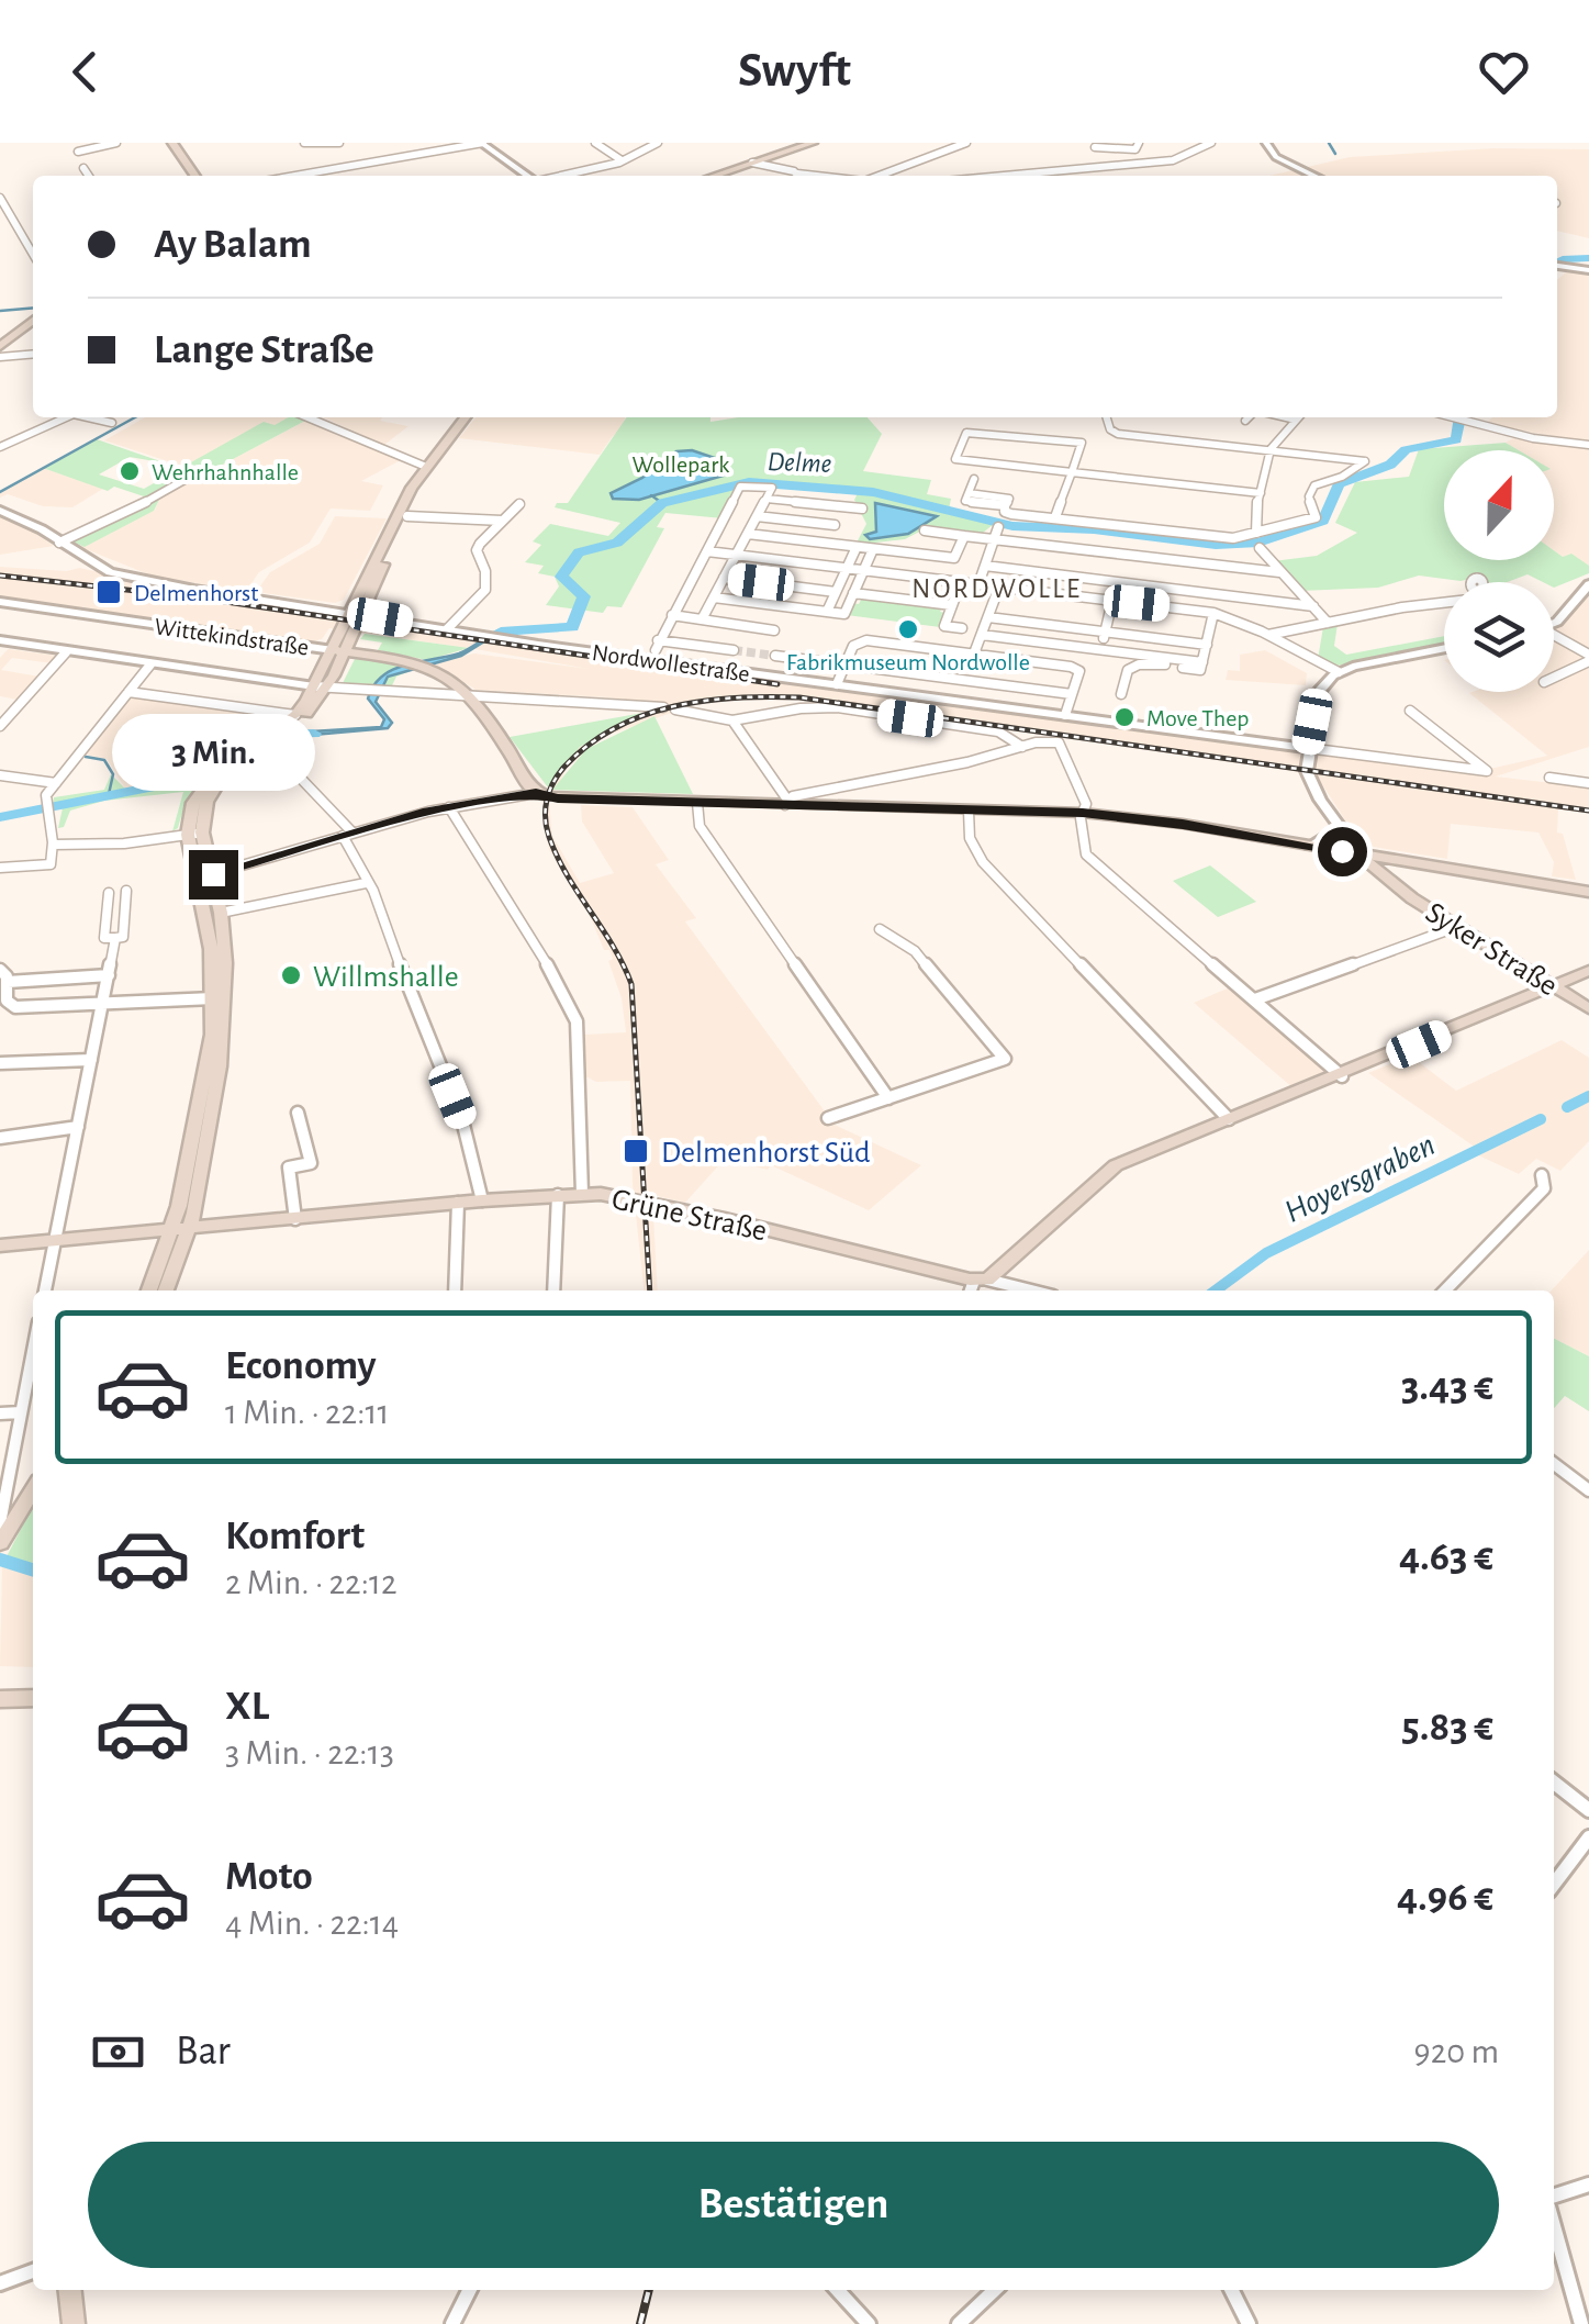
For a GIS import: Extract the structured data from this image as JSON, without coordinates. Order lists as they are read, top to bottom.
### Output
{
  "streets": {
    "main road": ["Wittekindstraße", "Syker Straße", "Grüne Straße"],
    "street": ["Nordwollestraße"]
  },
  "districts": ["NORDWOLLE"],
  "water": ["Delme", "Hoyersgraben"],
  "parks": ["Wollepark"],
  "places": {
    "other": [
      "Wehrhahnhalle",
      "Fabrikmuseum Nordwolle",
      "Move Thep",
      "Willmshalle"
    ],
    "transit": ["Delmenhorst", "Delmenhorst Süd"]
  },
  "north": "top",
  "page": {
    "header": "Swyft",
    "banner": ["Ay Balam", "Lange Straße"],
    "bubble": "3 Min.",
    "list": [
      {
        "name": "Economy",
        "note": "1 Min. · 22:11",
        "value": "3.43 €"
      },
      {
        "name": "Komfort",
        "note": "2 Min. · 22:12",
        "value": "4.63 €"
      },
      {
        "name": "XL",
        "note": "3 Min. · 22:13",
        "value": "5.83 €"
      },
      {
        "name": "Moto",
        "note": "4 Min. · 22:14",
        "value": "4.96 €"
      }
    ],
    "pay": ["Bar", "920 m"],
    "buttons": "Bestätigen"
  }
}
